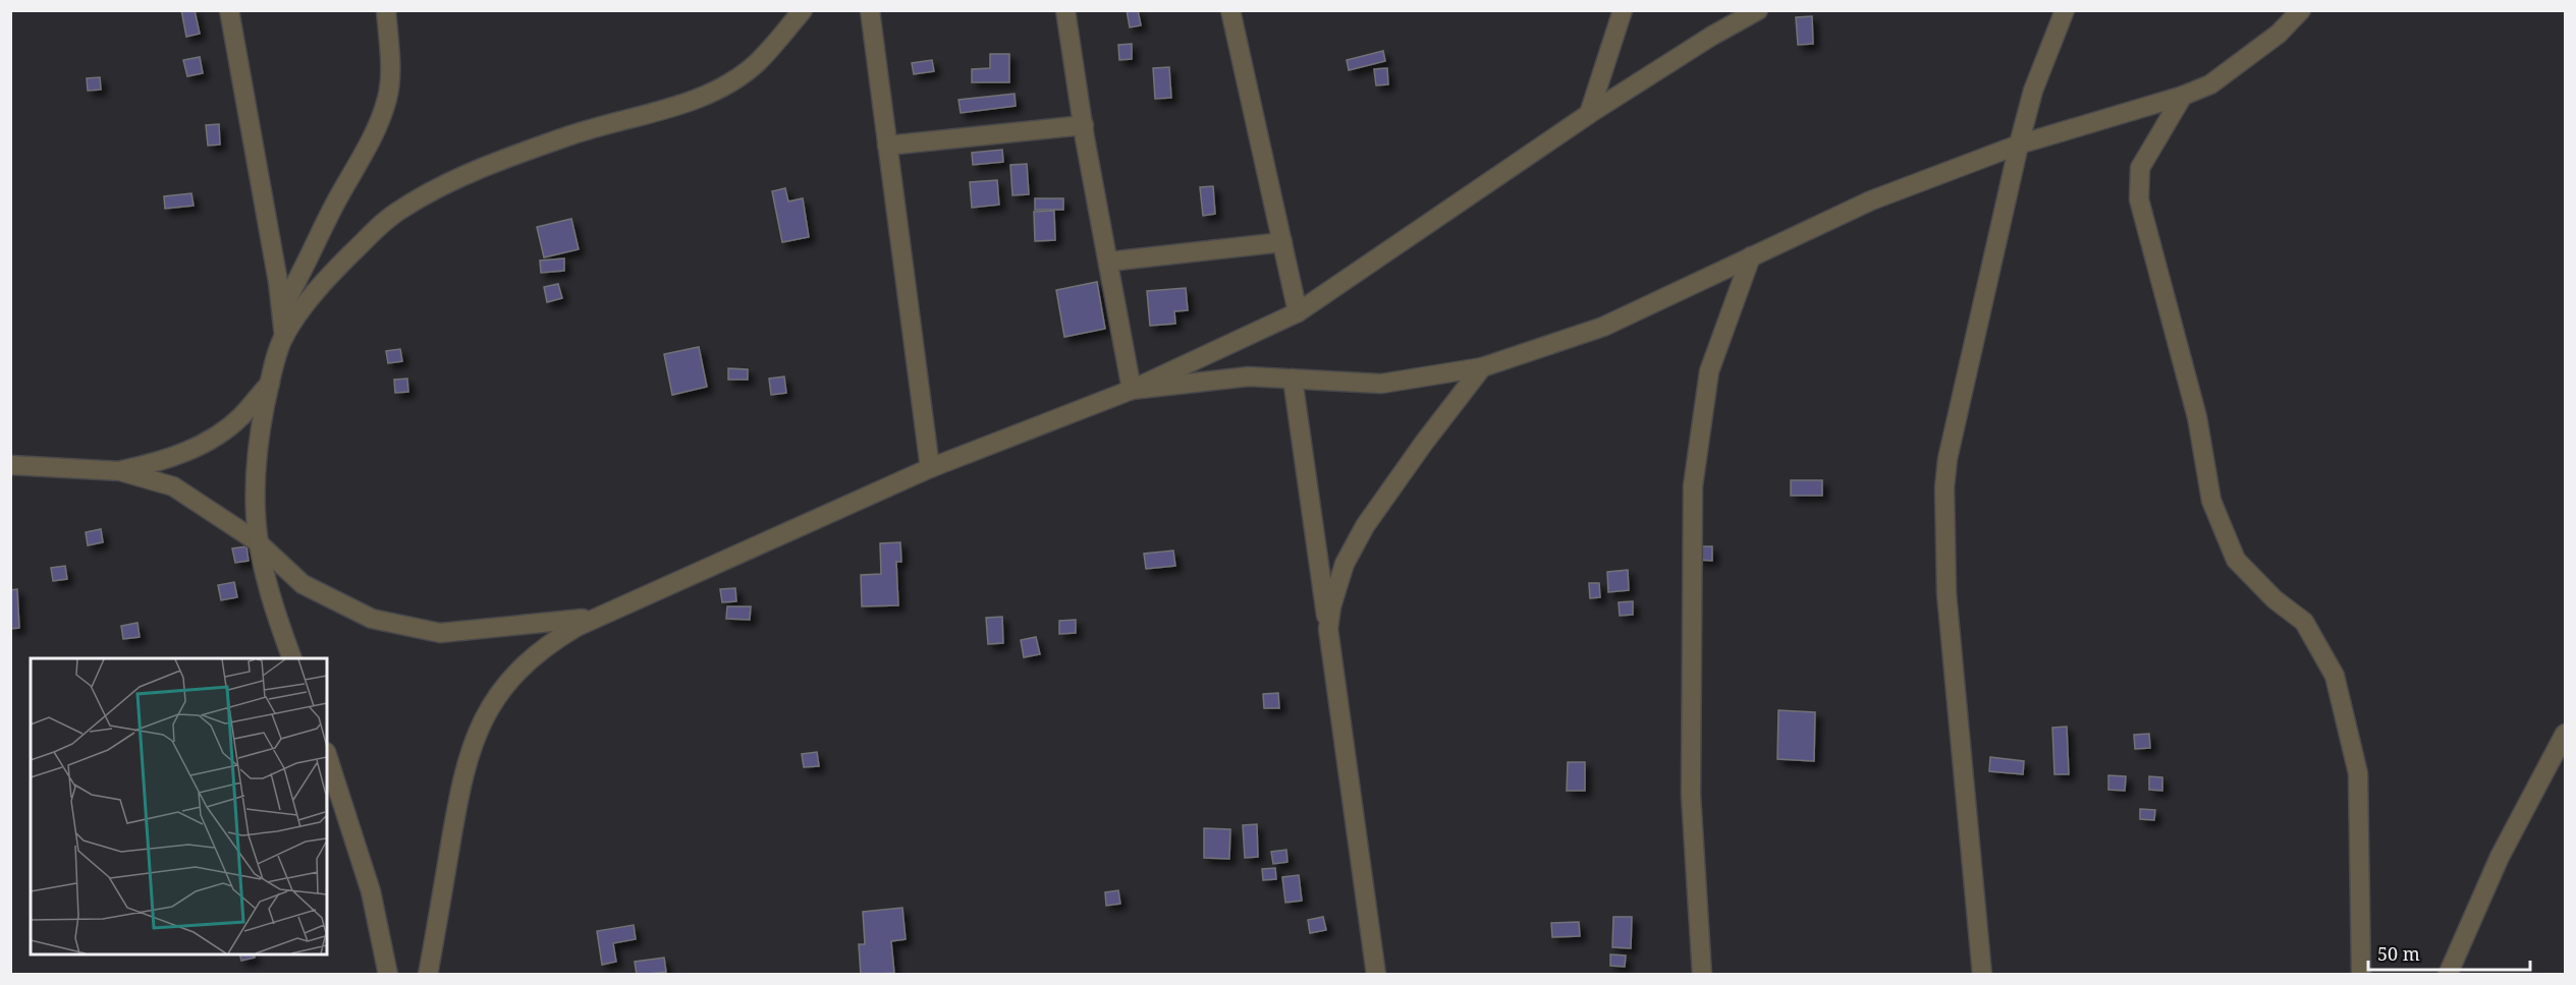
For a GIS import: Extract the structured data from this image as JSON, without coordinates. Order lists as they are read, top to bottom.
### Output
{
  "scale_bar": "50 m"
}
